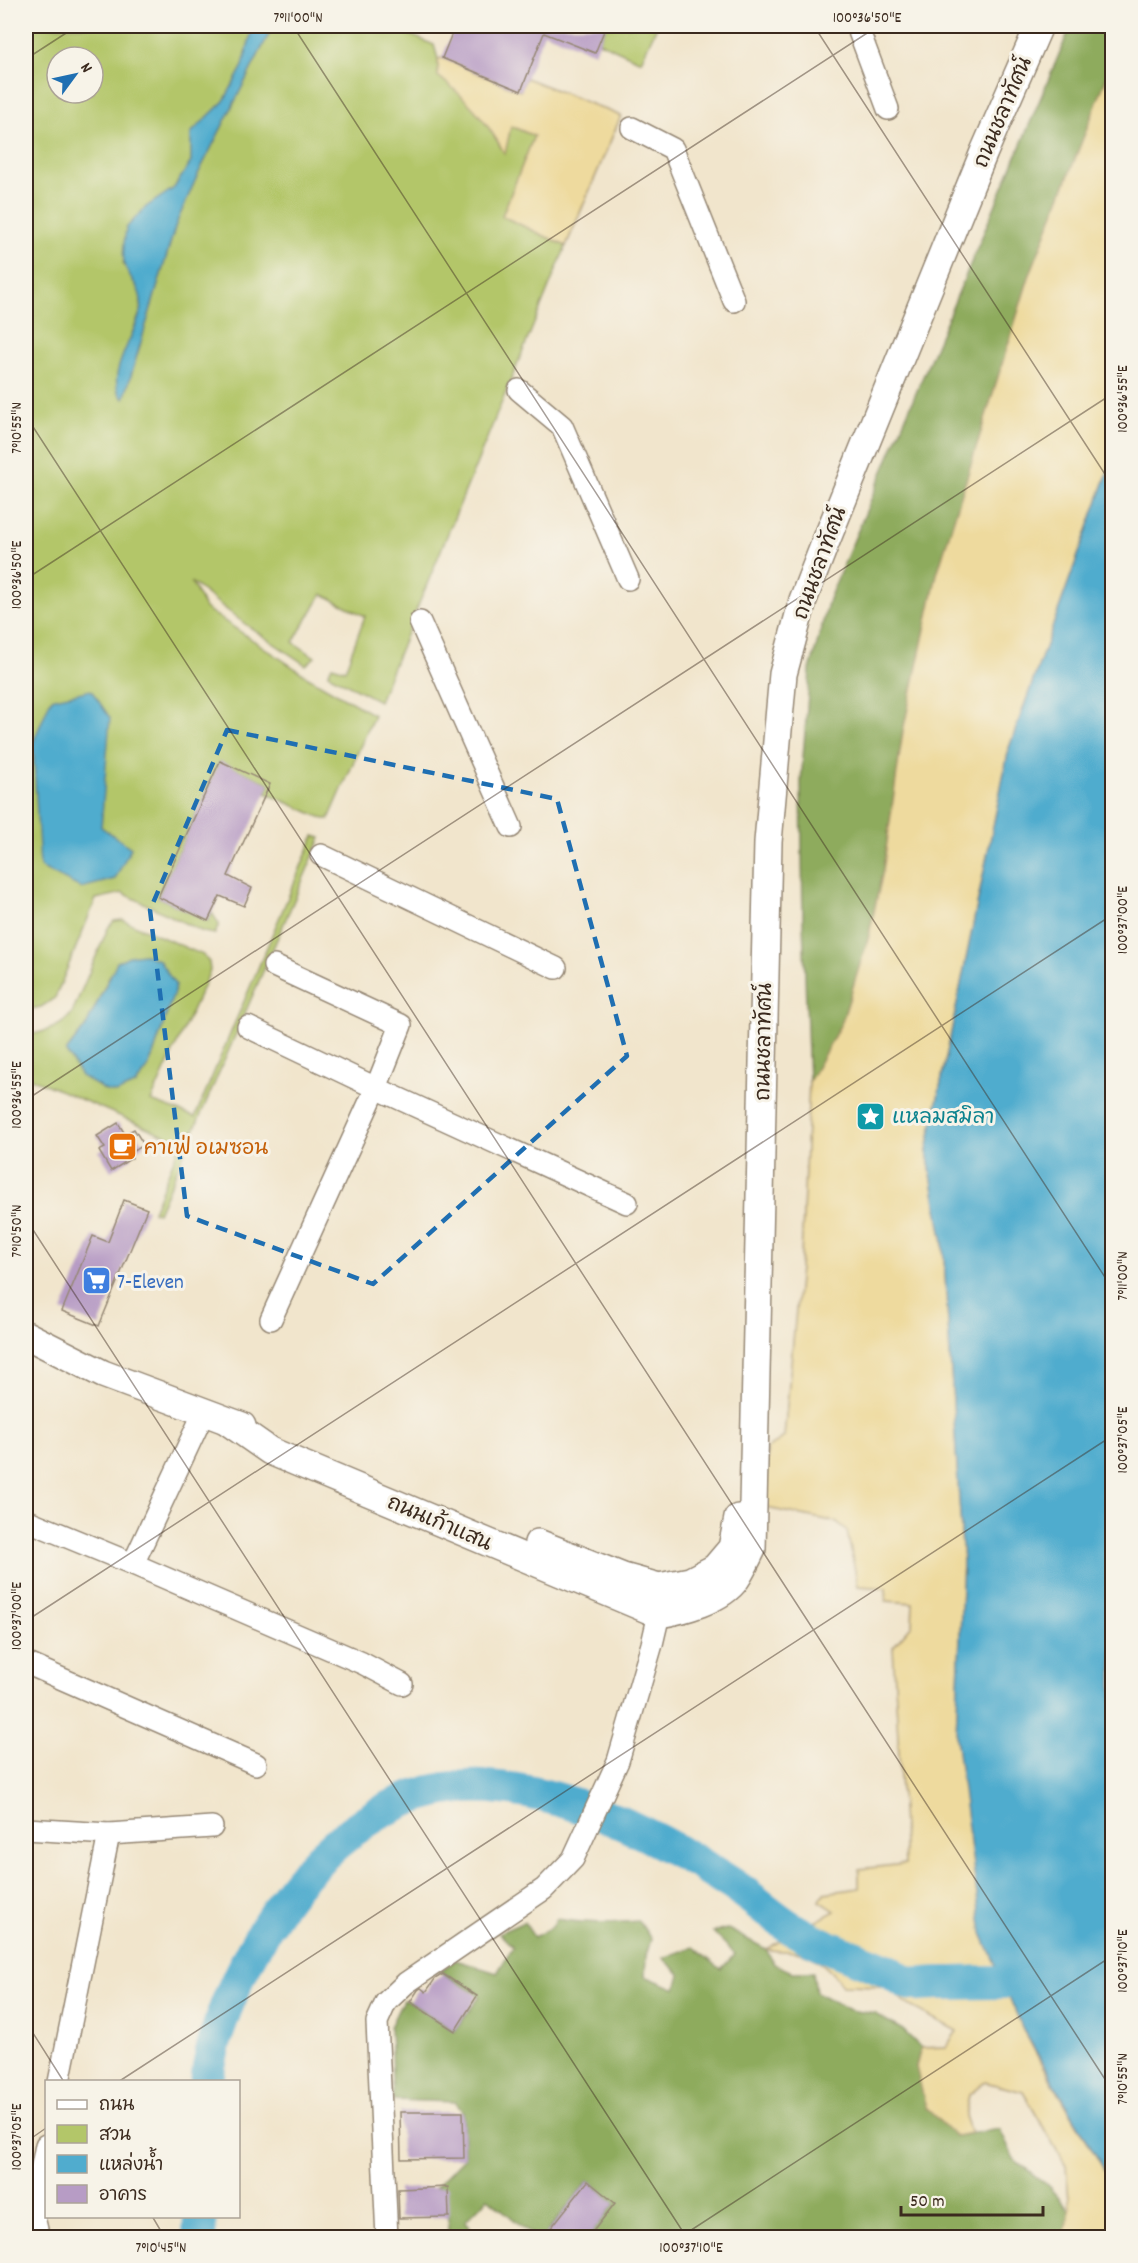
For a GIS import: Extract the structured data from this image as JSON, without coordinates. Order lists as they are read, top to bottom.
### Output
{
  "streets": {
    "main road": ["ถนนชลาทัศน์", "ถนนเก้าแสน"]
  },
  "crossings": [
    ["ถนนชลาทัศน์", "ถนนเก้าแสน"]
  ],
  "places": {
    "place": ["แหลมสมิลา"],
    "cafe": ["คาเฟ่ อเมซอน"],
    "supermarket": ["7-Eleven"]
  },
  "legend": [
    "ถนน",
    "สวน",
    "แหล่งน้ำ",
    "อาคาร"
  ],
  "scale_bar": "50 m",
  "north": "top right",
  "coordinates": [
    "7°11'00\"N",
    "100°36'50\"E",
    "100°36'55\"E",
    "7°10'55\"N",
    "100°37'00\"E",
    "7°10'50\"N",
    "100°37'05\"E",
    "100°37'10\"E",
    "7°10'45\"N"
  ]
}
